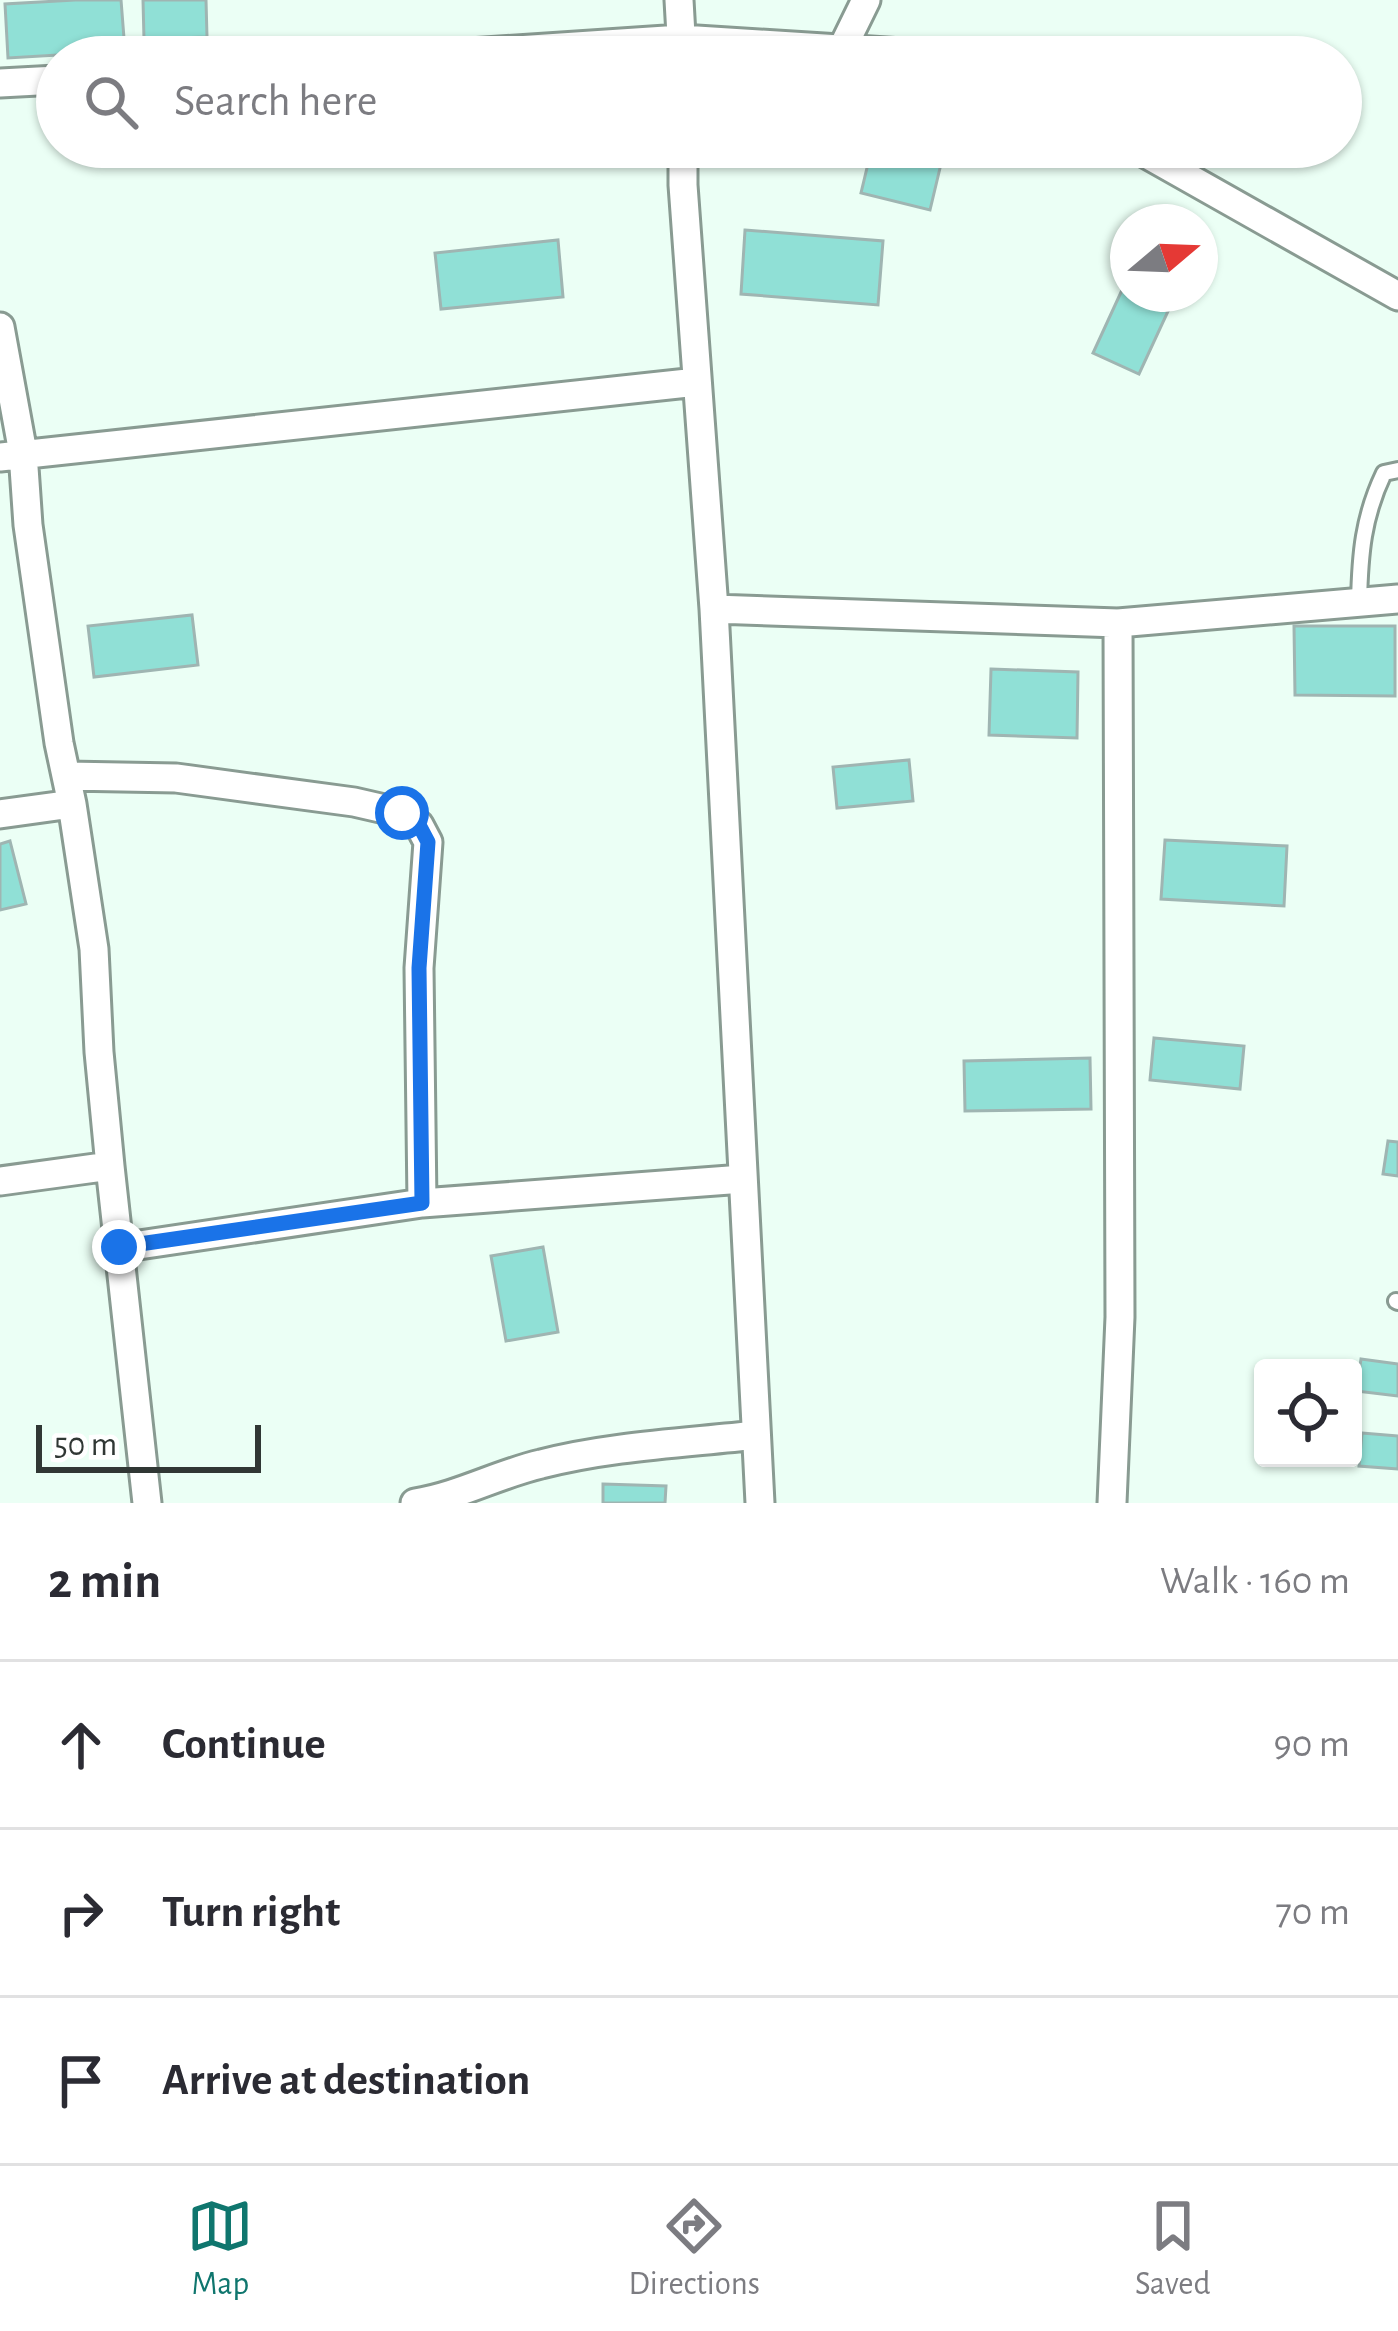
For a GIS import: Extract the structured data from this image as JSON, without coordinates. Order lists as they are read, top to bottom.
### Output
{
  "scale_bar": "50 m",
  "north": "right",
  "page": {
    "search": "Search here",
    "scale": "50 m",
    "heading": ["2 min", "Walk · 160 m"],
    "list": [
      ["Continue", "90 m"],
      ["Turn right", "70 m"],
      "Arrive at destination"
    ],
    "nav": ["Map", "Directions", "Saved"]
  }
}
